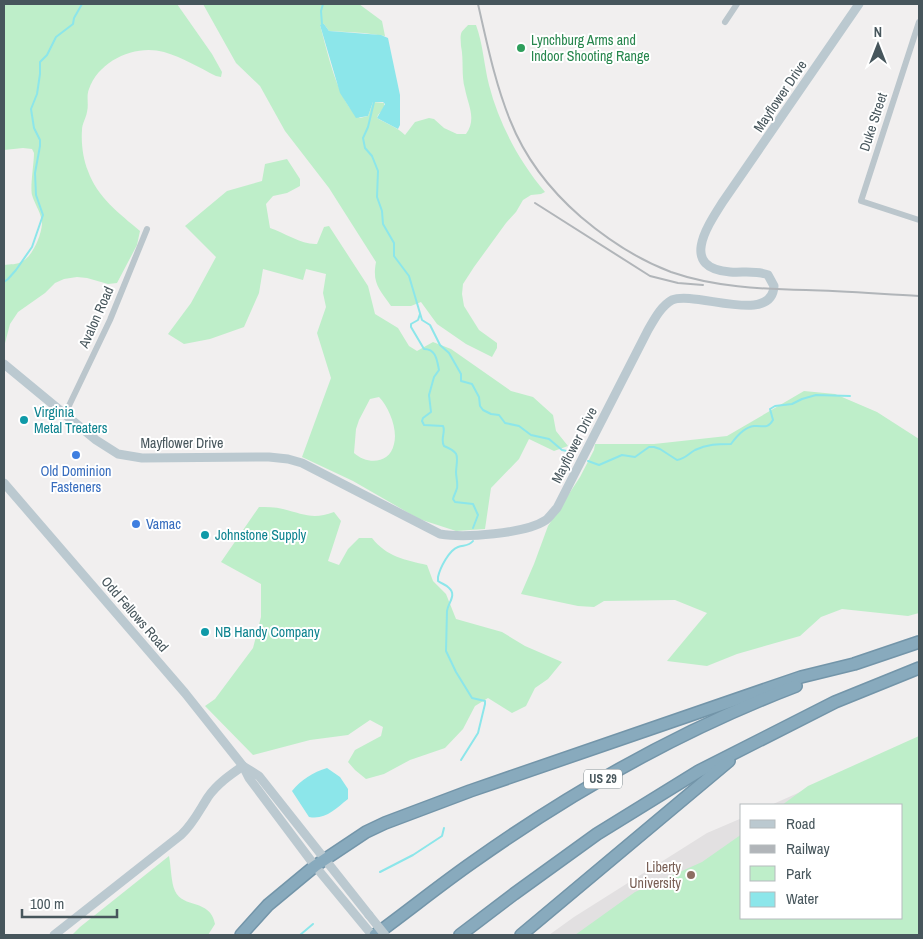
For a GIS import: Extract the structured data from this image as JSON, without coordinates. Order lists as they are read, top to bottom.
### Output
{
  "streets": {
    "highway": ["US 29"],
    "street": [
      "Mayflower Drive",
      "Duke Street",
      "Avalon Road",
      "Odd Fellows Road"
    ]
  },
  "crossings": [
    ["Mayflower Drive", "Avalon Road"],
    ["Odd Fellows Road", "US 29"]
  ],
  "places": [
    "Lynchburg Arms and Indoor Shooting Range",
    "Virginia Metal Treaters",
    "Old Dominion Fasteners",
    "Vamac",
    "Johnstone Supply",
    "NB Handy Company",
    "Liberty University"
  ],
  "legend": [
    "Road",
    "Railway",
    "Park",
    "Water"
  ],
  "scale_bar": "100 m",
  "north": "top"
}
